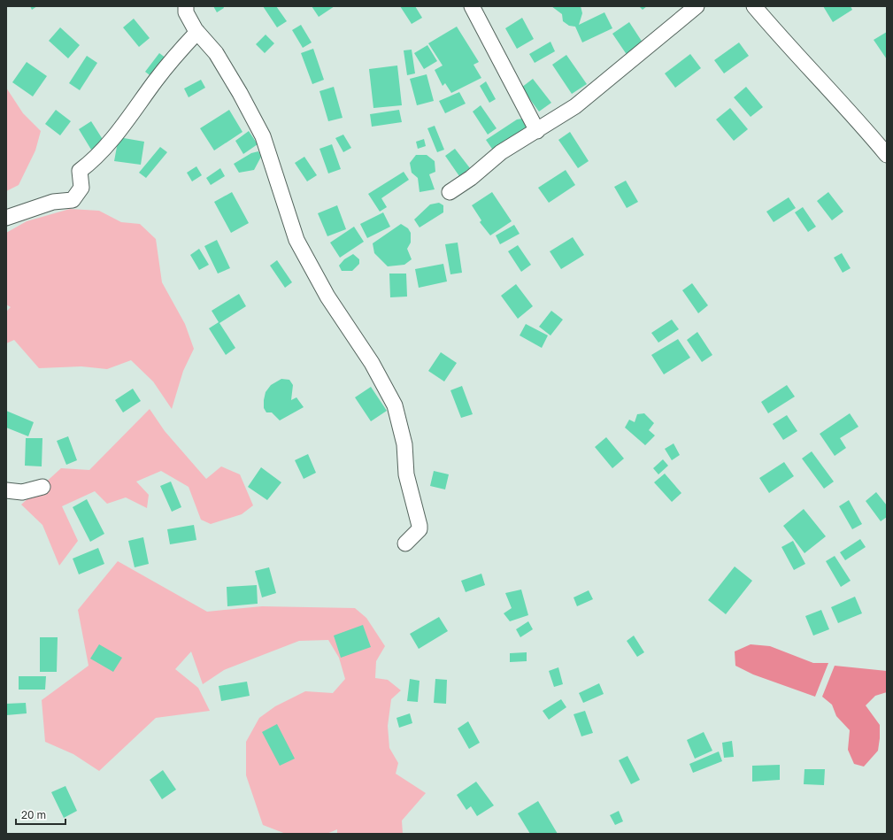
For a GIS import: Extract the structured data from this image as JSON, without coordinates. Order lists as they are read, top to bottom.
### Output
{
  "scale_bar": "20 m"
}
